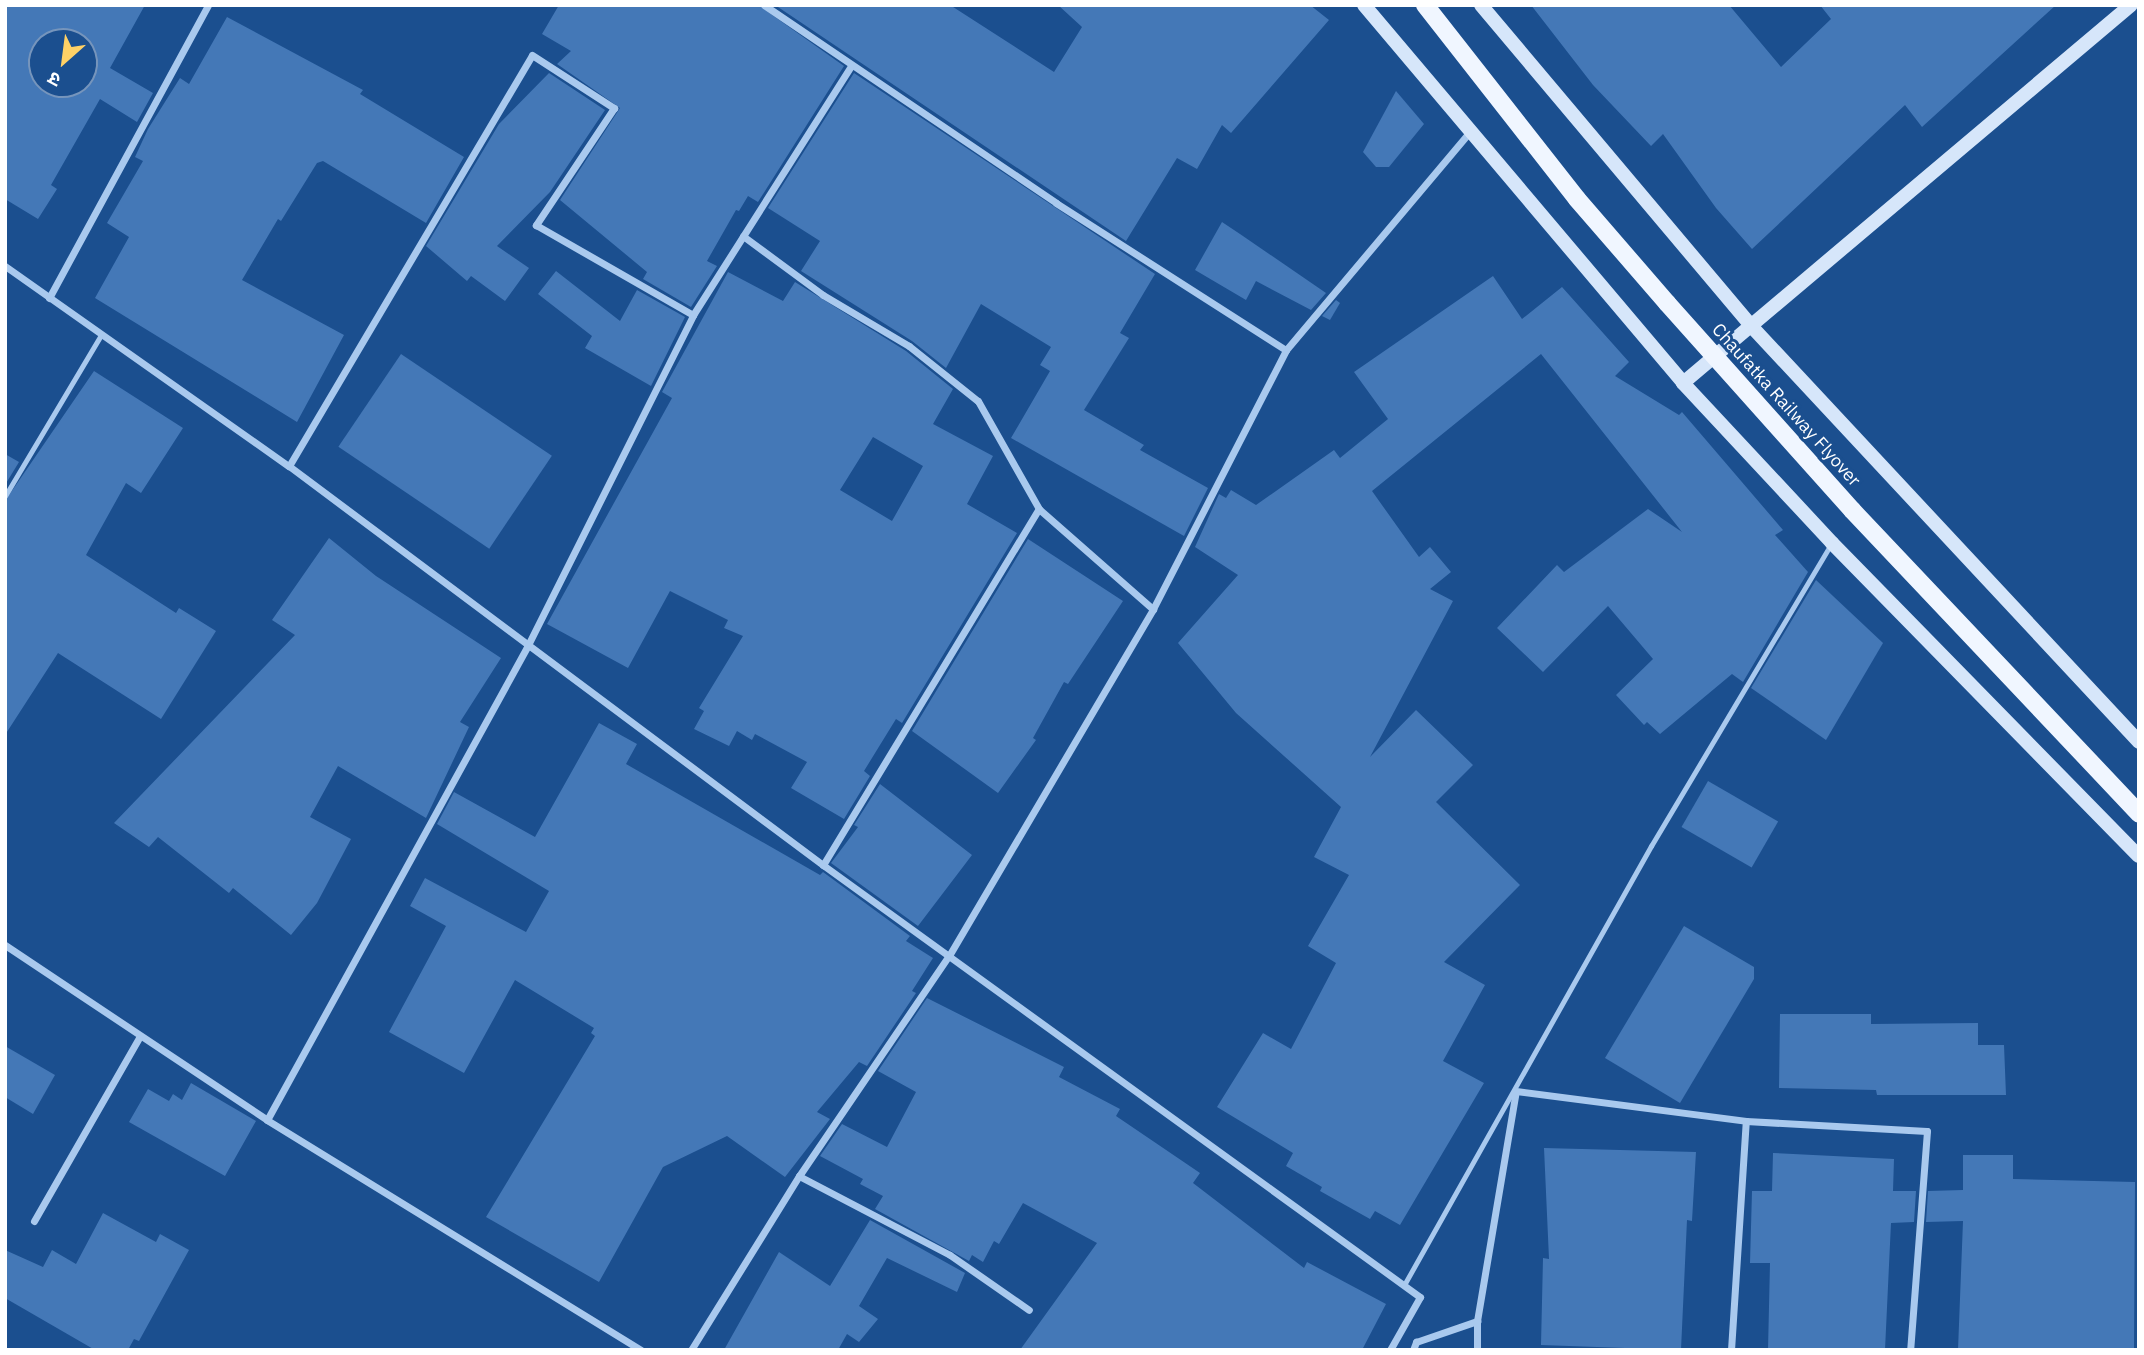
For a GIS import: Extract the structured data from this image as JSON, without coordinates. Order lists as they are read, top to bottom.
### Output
{
  "streets": {
    "main road": ["Chaufatka Railway Flyover"]
  },
  "north": "bottom left"
}
